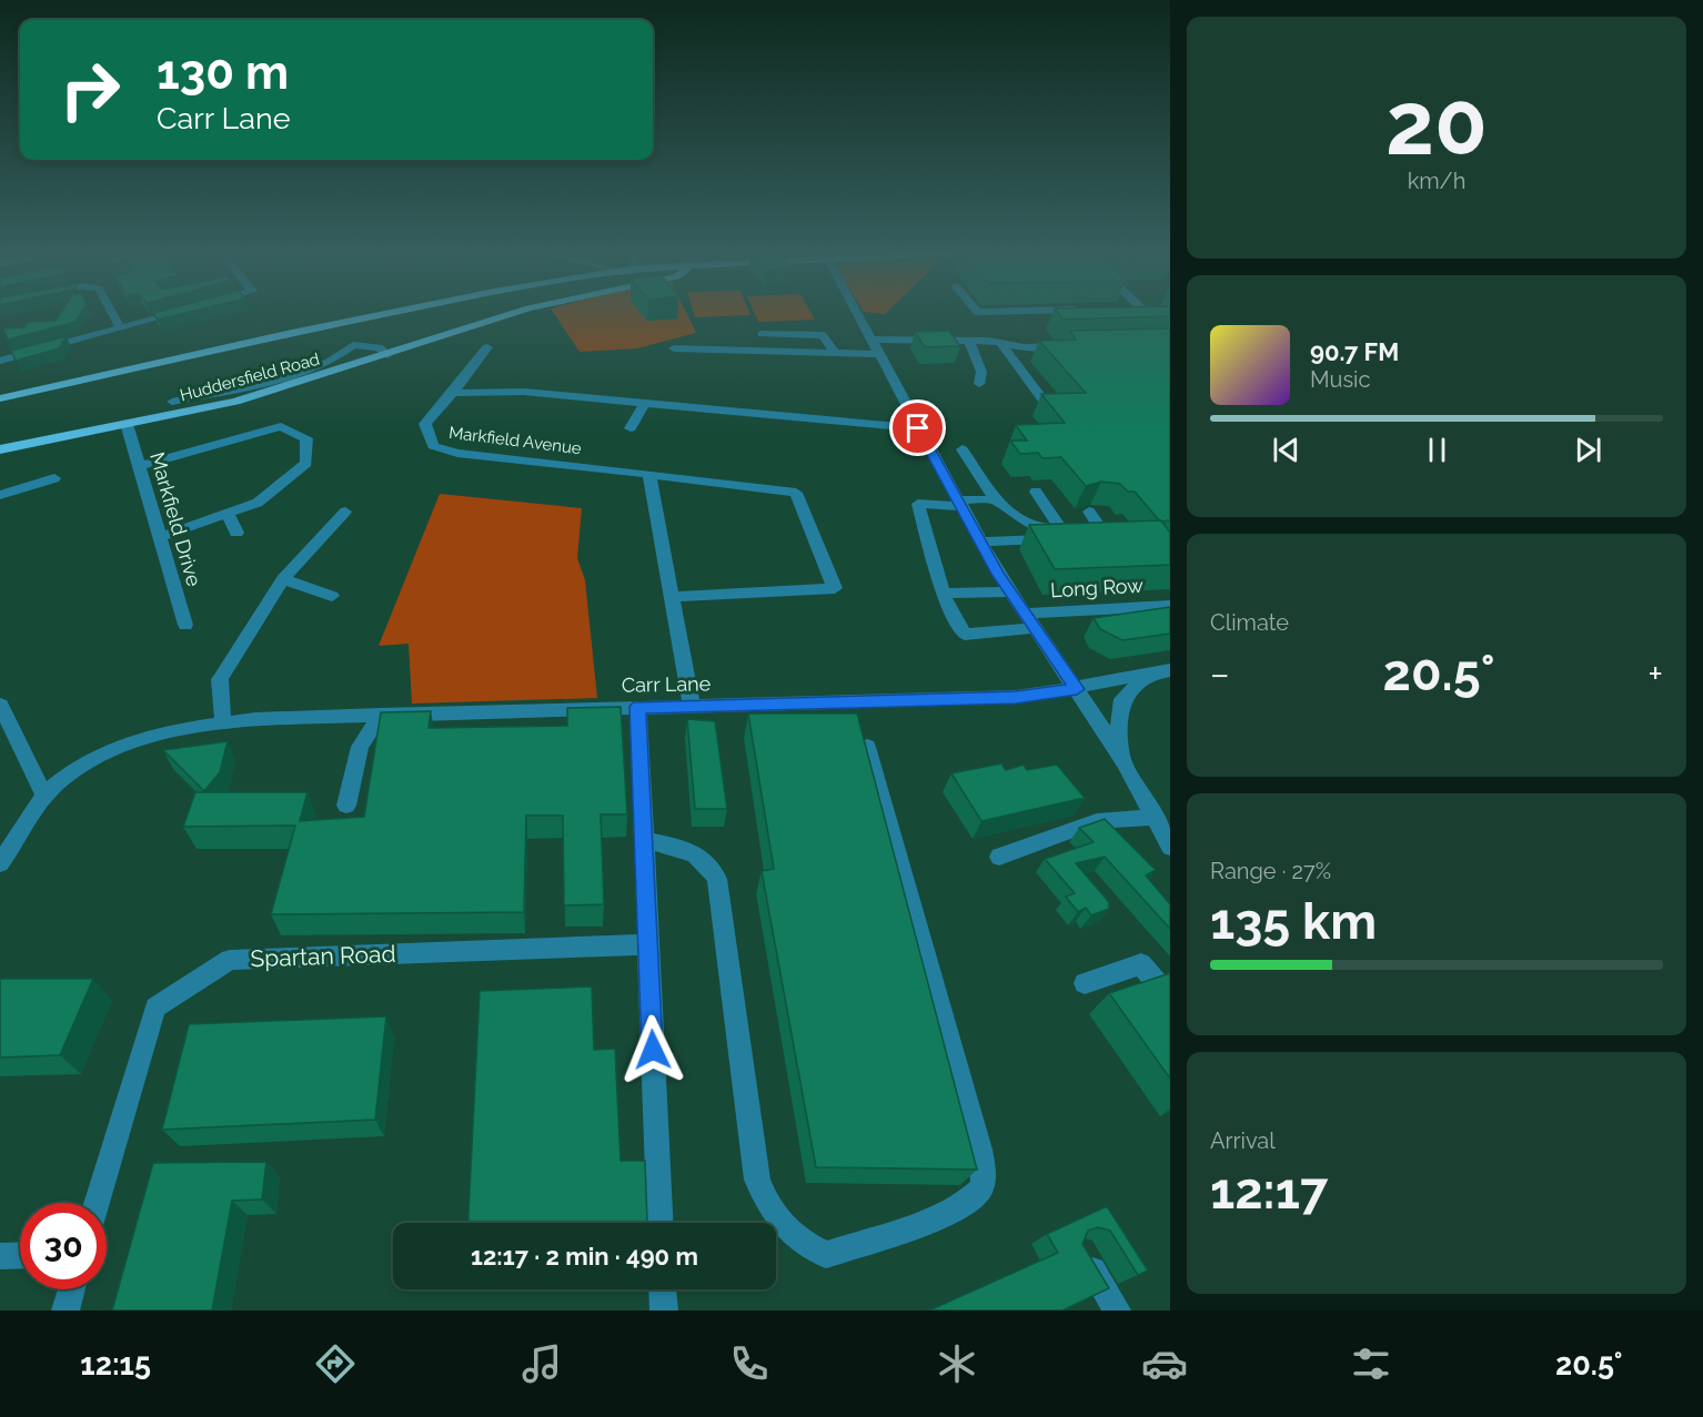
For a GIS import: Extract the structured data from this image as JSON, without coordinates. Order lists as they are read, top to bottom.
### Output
{
  "streets": {
    "main road": ["Huddersfield Road"],
    "street": [
      "Markfield Avenue",
      "Markfield Drive",
      "Long Row",
      "Carr Lane",
      "Spartan Road"
    ]
  },
  "crossings": [
    ["Huddersfield Road", "Markfield Drive"]
  ],
  "page": {
    "tile": [
      ["20", "km/h"],
      "Climate",
      ["Range · 27%", "135 km"],
      ["Arrival", "12:17"]
    ],
    "turn": ["130 m", "Carr Lane"],
    "song": ["90.7 FM", "Music"],
    "heat": ["−", "20.5°", "+"],
    "limit": "30",
    "trip": "12:17 · 2 min · 490 m",
    "tabs": ["12:15", "20.5°"]
  }
}
